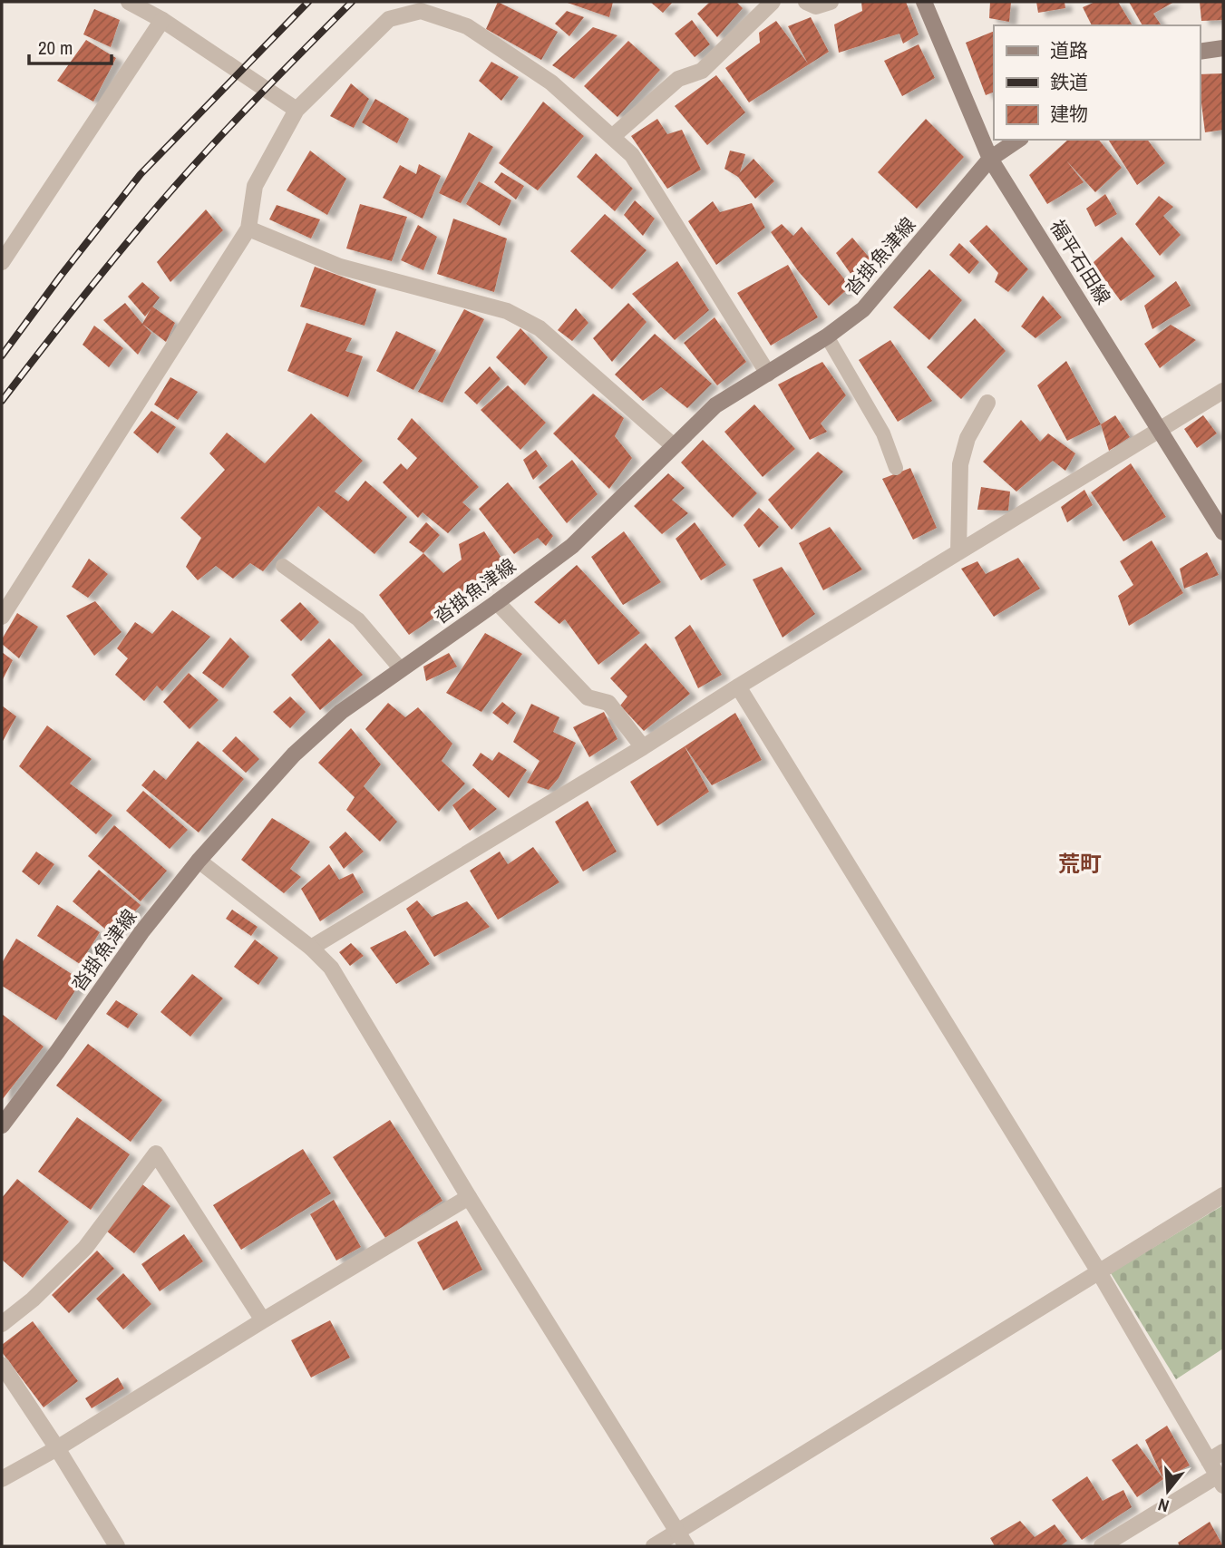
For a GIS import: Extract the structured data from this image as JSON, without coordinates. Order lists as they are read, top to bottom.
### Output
{
  "streets": {
    "main road": ["沓掛魚津線", "福平石田線"]
  },
  "crossings": [
    ["沓掛魚津線", "福平石田線"]
  ],
  "districts": ["荒町"],
  "legend": ["道路", "鉄道", "建物"],
  "scale_bar": "20 m",
  "north": "bottom"
}
